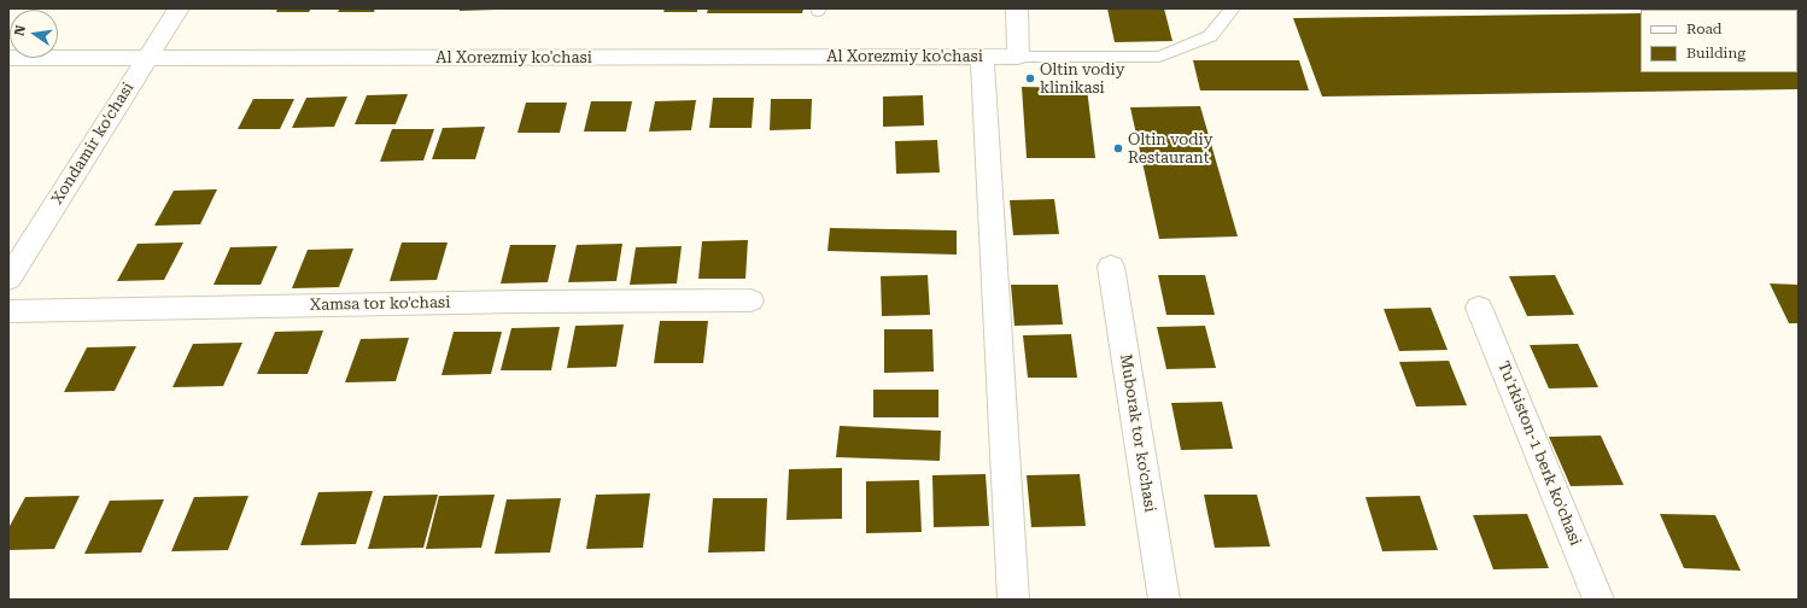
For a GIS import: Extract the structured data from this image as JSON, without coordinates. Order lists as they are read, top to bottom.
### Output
{
  "streets": {
    "street": [
      "Al Xorezmiy ko'chasi",
      "Xondamir ko'chasi",
      "Xamsa tor ko'chasi",
      "Muborak tor ko'chasi",
      "Tu'rkiston-1 berk ko'chasi"
    ]
  },
  "crossings": [
    ["Al Xorezmiy ko'chasi", "Xondamir ko'chasi"]
  ],
  "places": ["Oltin vodiy klinikasi", "Oltin vodiy Restaurant"],
  "legend": ["Road", "Building"],
  "north": "left"
}
